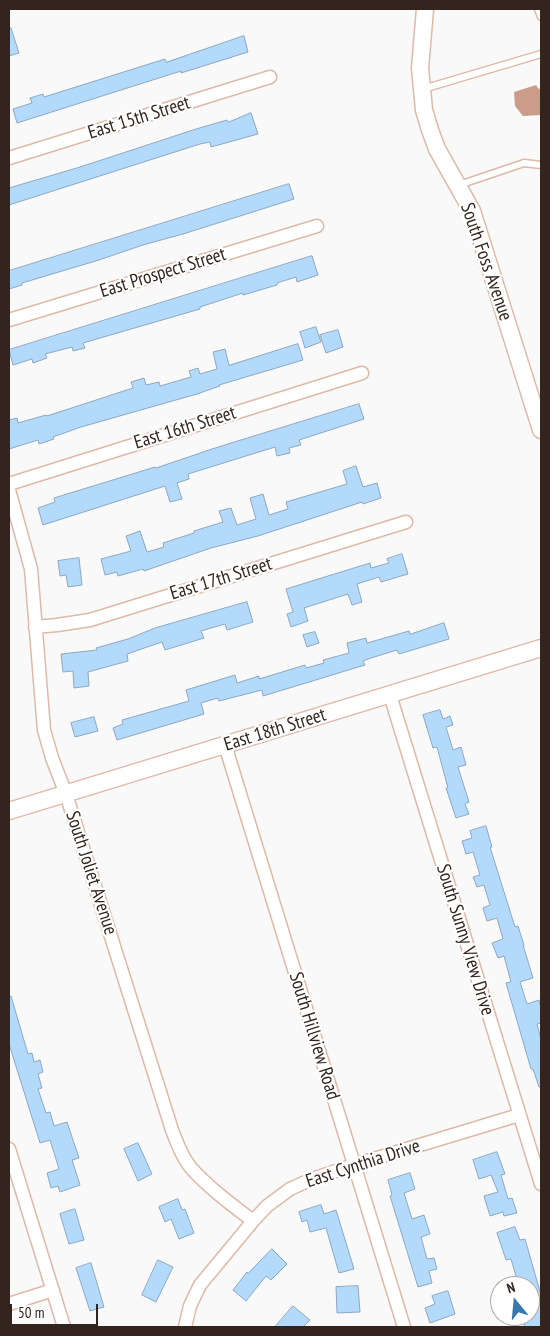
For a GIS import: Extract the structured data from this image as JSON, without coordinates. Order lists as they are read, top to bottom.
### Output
{
  "streets": {
    "street": [
      "East 15th Street",
      "South Foss Avenue",
      "East Prospect Street",
      "East 16th Street",
      "East 17th Street",
      "East 18th Street",
      "South Joliet Avenue",
      "South Sunny View Drive",
      "South Hillview Road",
      "East Cynthia Drive"
    ]
  },
  "crossings": [
    ["East 17th Street", "South Joliet Avenue"],
    ["East 18th Street", "South Joliet Avenue"],
    ["East 18th Street", "South Sunny View Drive"],
    ["East 18th Street", "South Hillview Road"],
    ["South Joliet Avenue", "East Cynthia Drive"],
    ["South Sunny View Drive", "East Cynthia Drive"],
    ["South Hillview Road", "East Cynthia Drive"]
  ],
  "scale_bar": "50 m",
  "north": "top"
}
